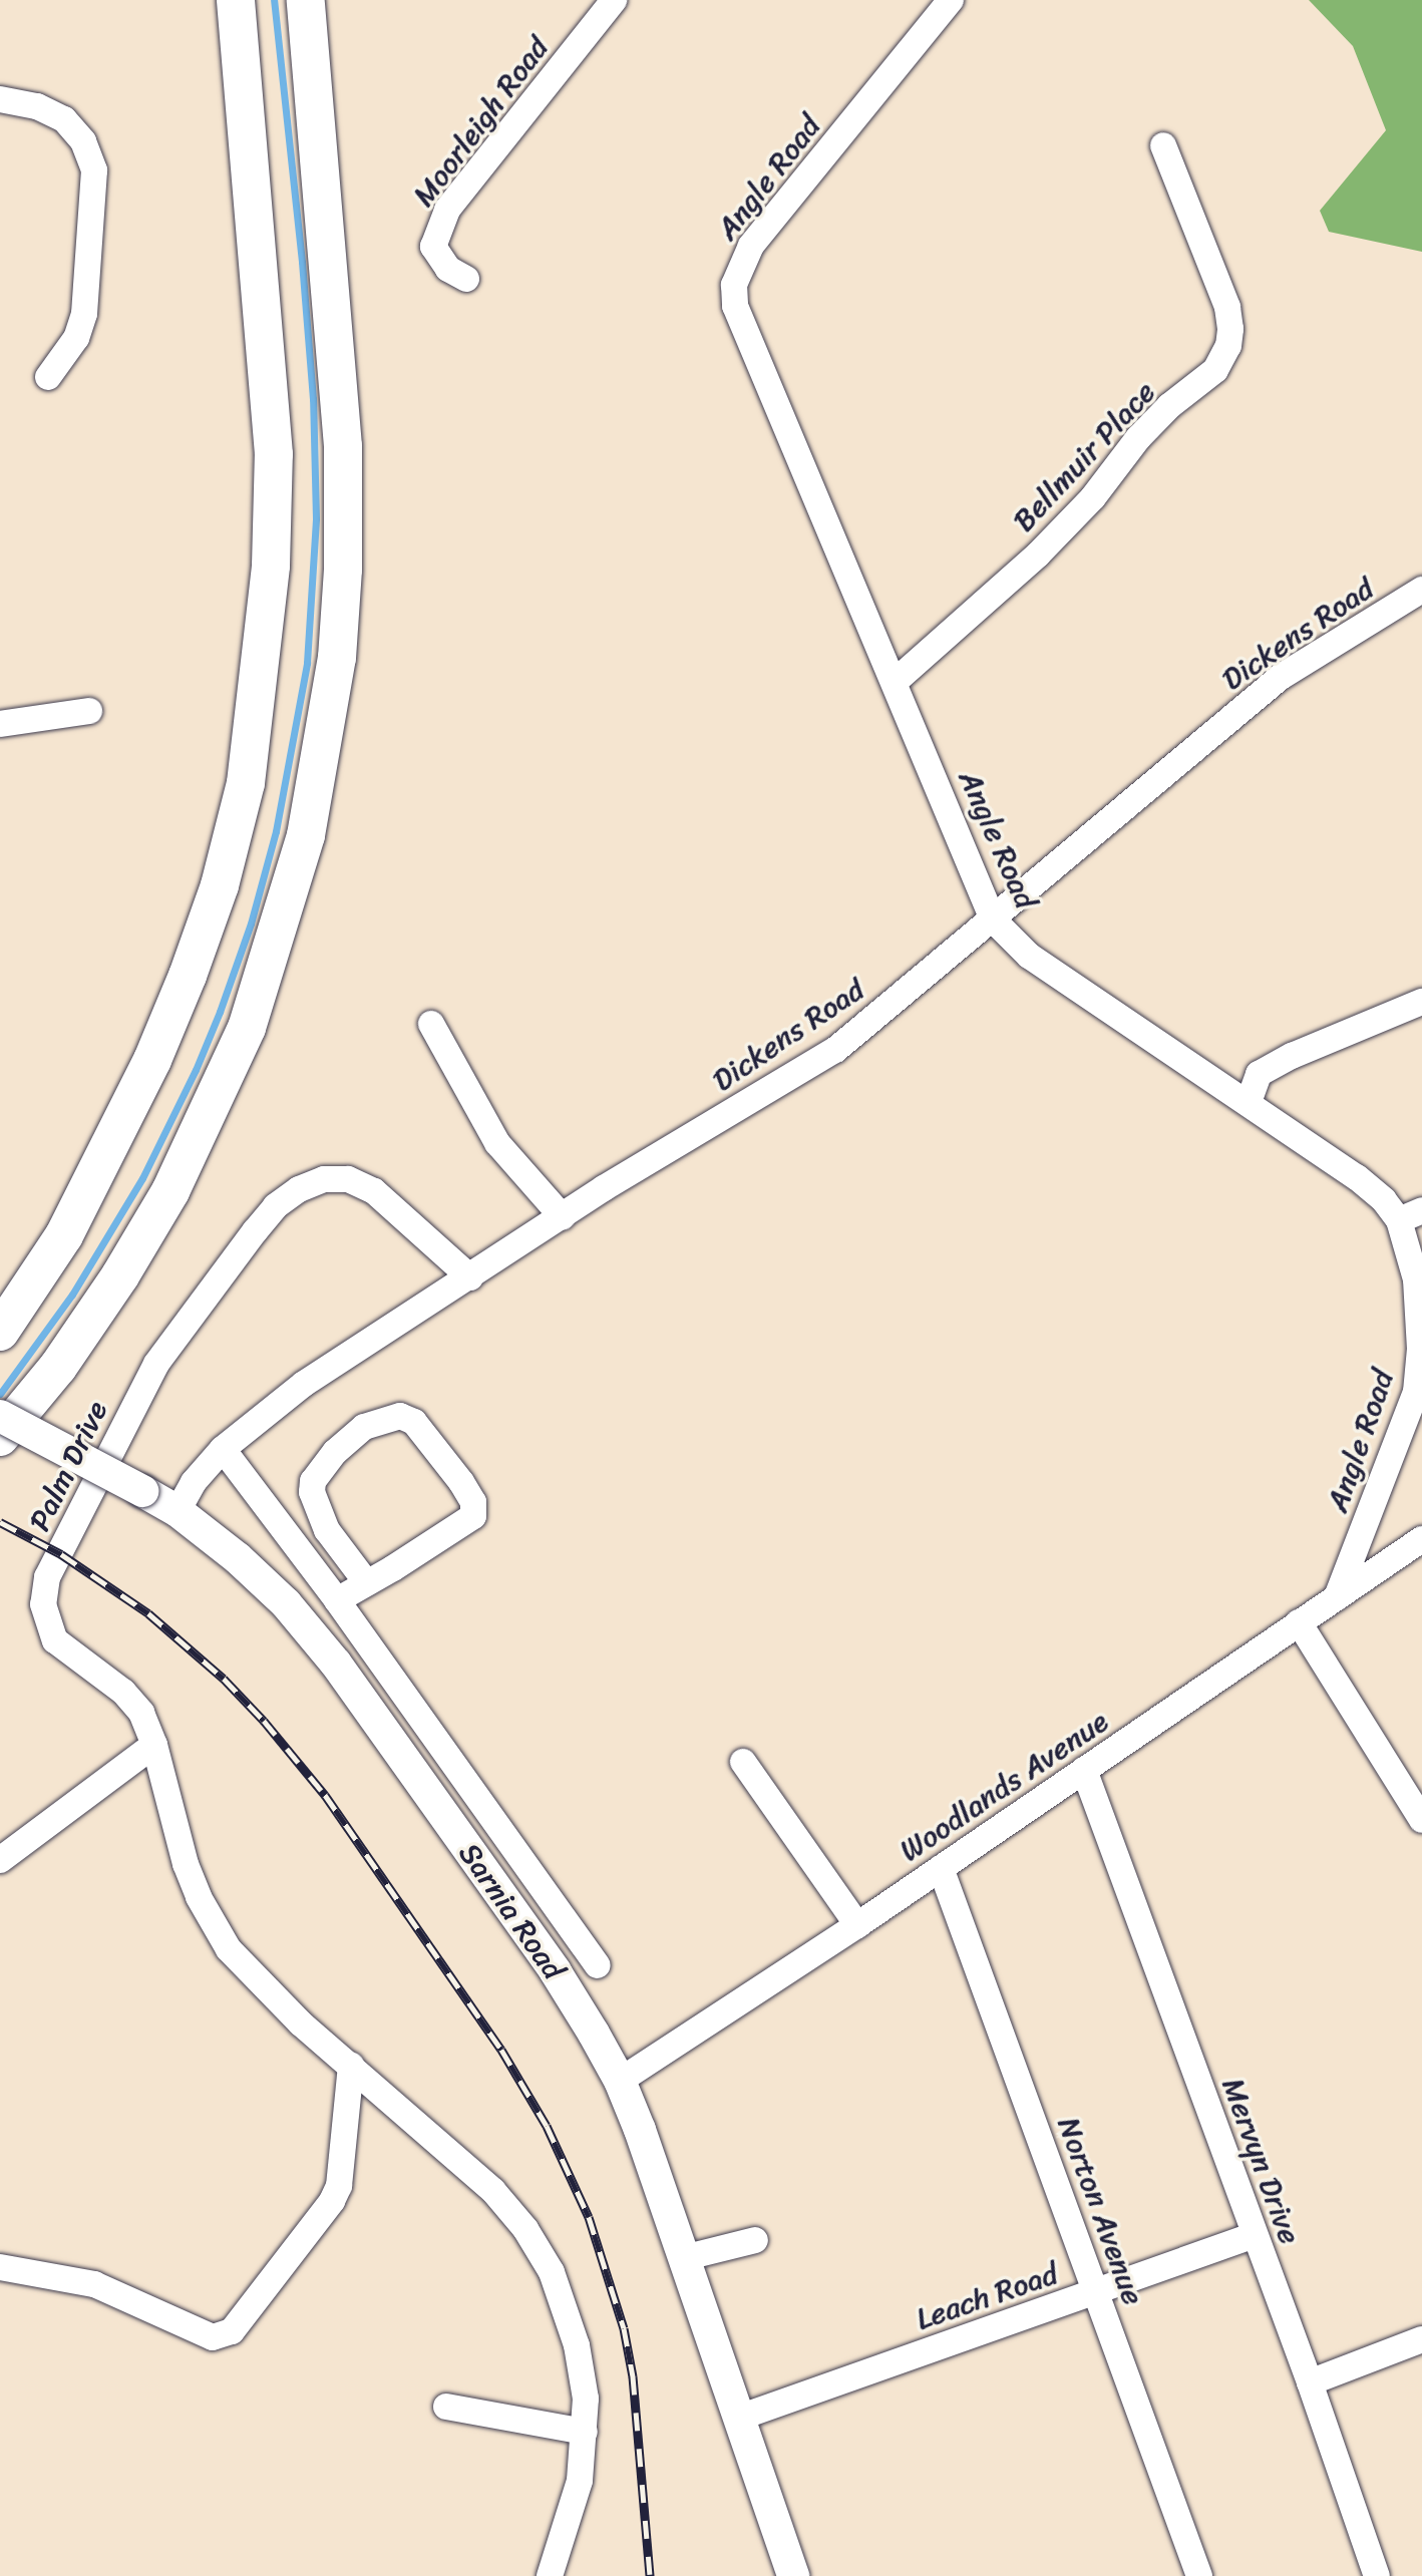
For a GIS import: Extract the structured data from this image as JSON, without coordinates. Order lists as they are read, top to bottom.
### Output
{
  "streets": {
    "main road": ["Sarnia Road"],
    "street": [
      "Moorleigh Road",
      "Angle Road",
      "Bellmuir Place",
      "Dickens Road",
      "Palm Drive",
      "Woodlands Avenue",
      "Mervyn Drive",
      "Norton Avenue",
      "Leach Road"
    ]
  },
  "crossings": [
    ["Angle Road", "Bellmuir Place"],
    ["Angle Road", "Dickens Road"],
    ["Angle Road", "Woodlands Avenue"],
    ["Dickens Road", "Palm Drive"],
    ["Dickens Road", "Sarnia Road"],
    ["Woodlands Avenue", "Sarnia Road"],
    ["Woodlands Avenue", "Mervyn Drive"],
    ["Woodlands Avenue", "Norton Avenue"],
    ["Sarnia Road", "Leach Road"],
    ["Mervyn Drive", "Leach Road"],
    ["Norton Avenue", "Leach Road"]
  ]
}
